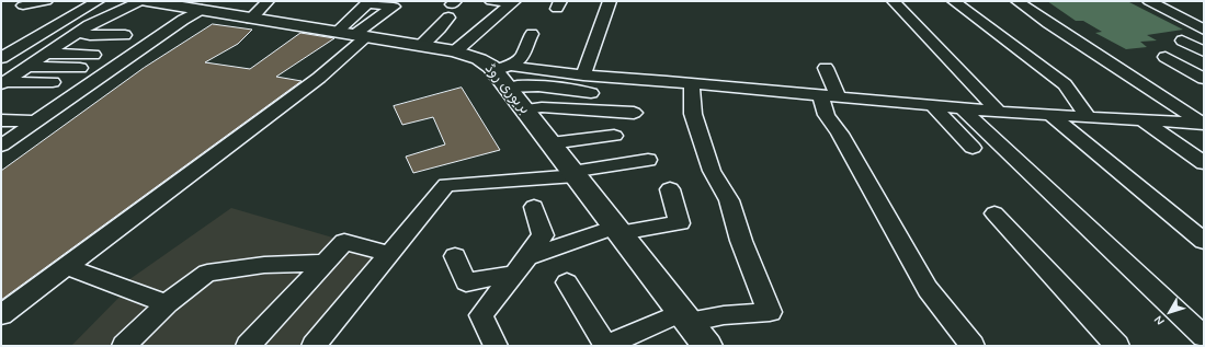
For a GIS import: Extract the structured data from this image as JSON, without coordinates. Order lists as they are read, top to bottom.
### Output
{
  "streets": {
    "main road": ["بریوری روڈ"]
  },
  "north": "bottom left"
}
